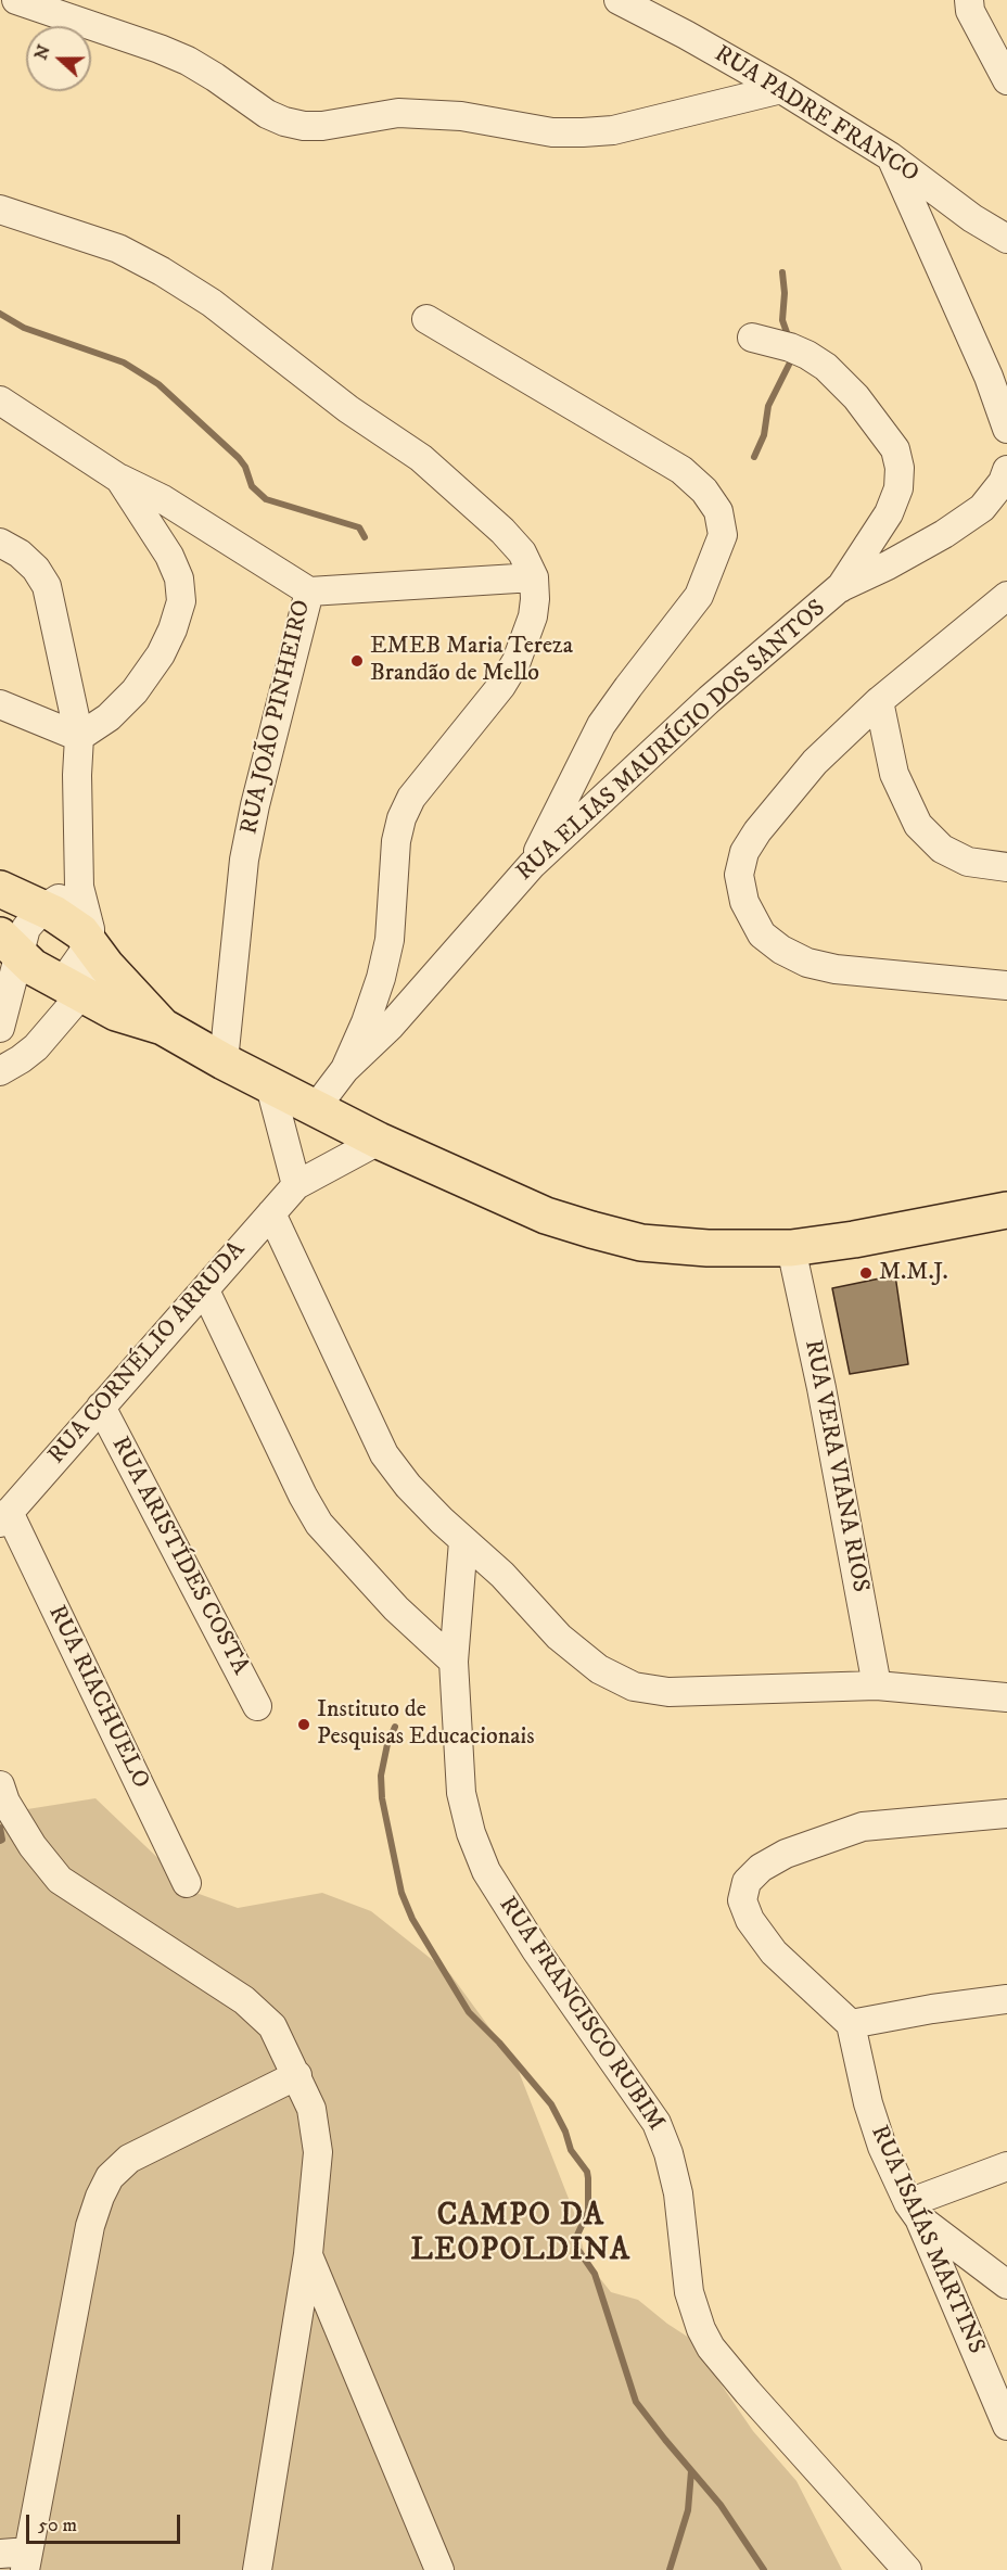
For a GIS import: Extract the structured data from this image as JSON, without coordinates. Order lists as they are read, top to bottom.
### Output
{
  "streets": {
    "street": [
      "RUA PADRE FRANCO",
      "RUA JOÃO PINHEIRO",
      "RUA ELIAS MAURÍCIO DOS SANTOS",
      "RUA CORNÉLIO ARRUDA",
      "RUA VERA VIANA RIOS",
      "RUA ARISTÍDES COSTA",
      "RUA RIACHUELO",
      "RUA FRANCISCO RUBIM",
      "RUA ISAÍAS MARTINS"
    ]
  },
  "crossings": [
    ["RUA CORNÉLIO ARRUDA", "RUA ARISTÍDES COSTA"],
    ["RUA CORNÉLIO ARRUDA", "RUA RIACHUELO"]
  ],
  "districts": ["CAMPO DA LEOPOLDINA"],
  "places": ["EMEB Maria Tereza Brandão de Mello", "M.M.J.", "Instituto de Pesquisas Educacionais"],
  "scale_bar": "50 m",
  "north": "left"
}
